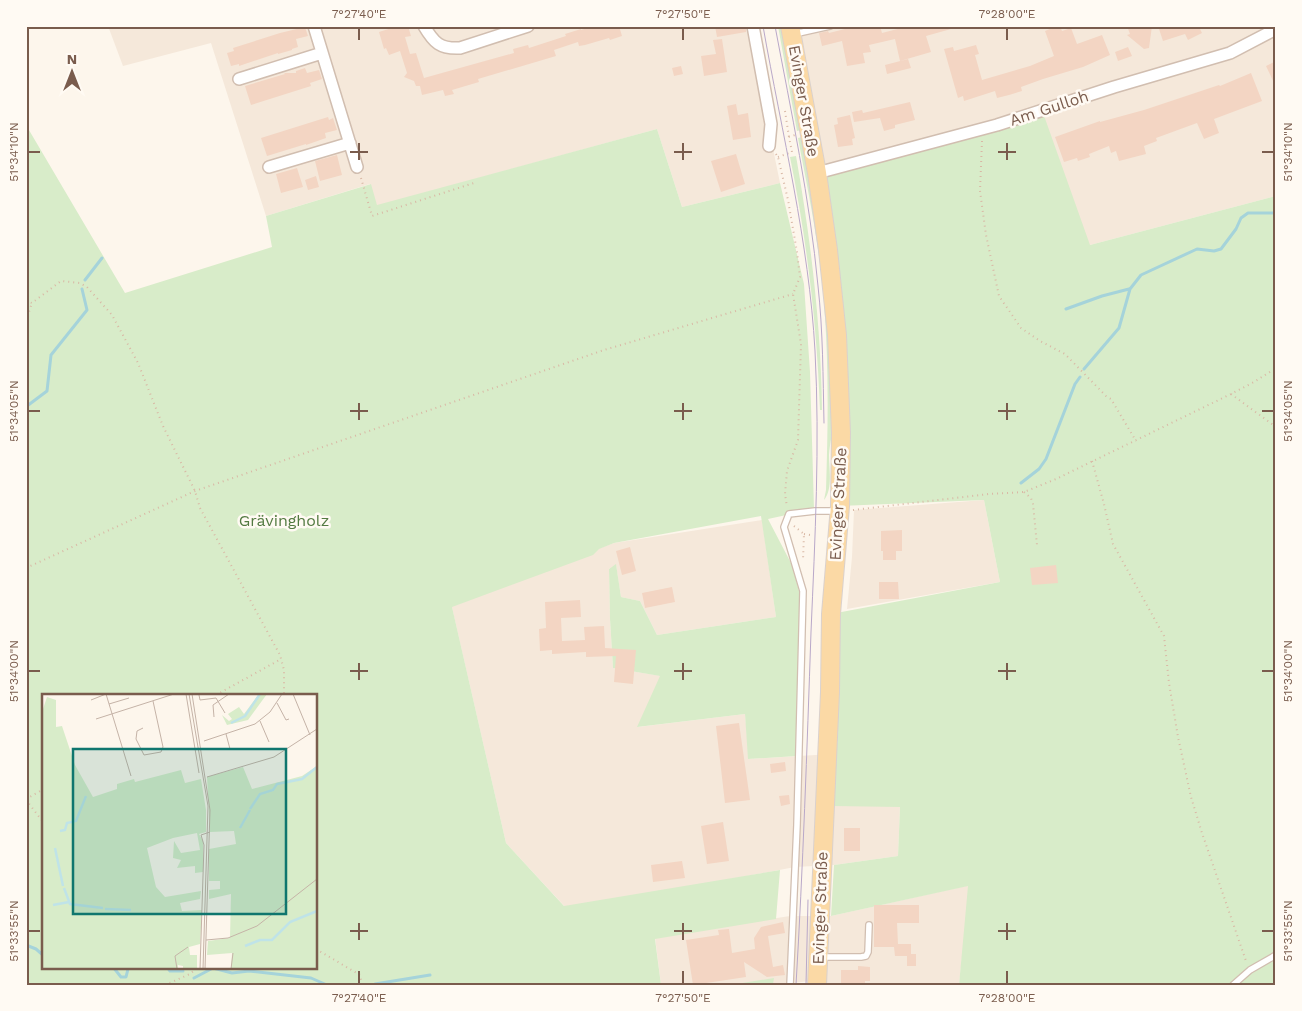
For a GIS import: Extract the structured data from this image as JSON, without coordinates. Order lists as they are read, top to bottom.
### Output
{
  "streets": {
    "main road": ["Evinger Straße"],
    "street": ["Am Gulloh"]
  },
  "crossings": [
    ["Evinger Straße", "Am Gulloh"]
  ],
  "parks": ["Grävingholz"],
  "north": "top",
  "coordinates": [
    "7°27'40\"E",
    "7°27'50\"E",
    "7°28'00\"E",
    "51°34'10\"N",
    "51°34'05\"N",
    "51°34'00\"N",
    "51°33'55\"N"
  ]
}
